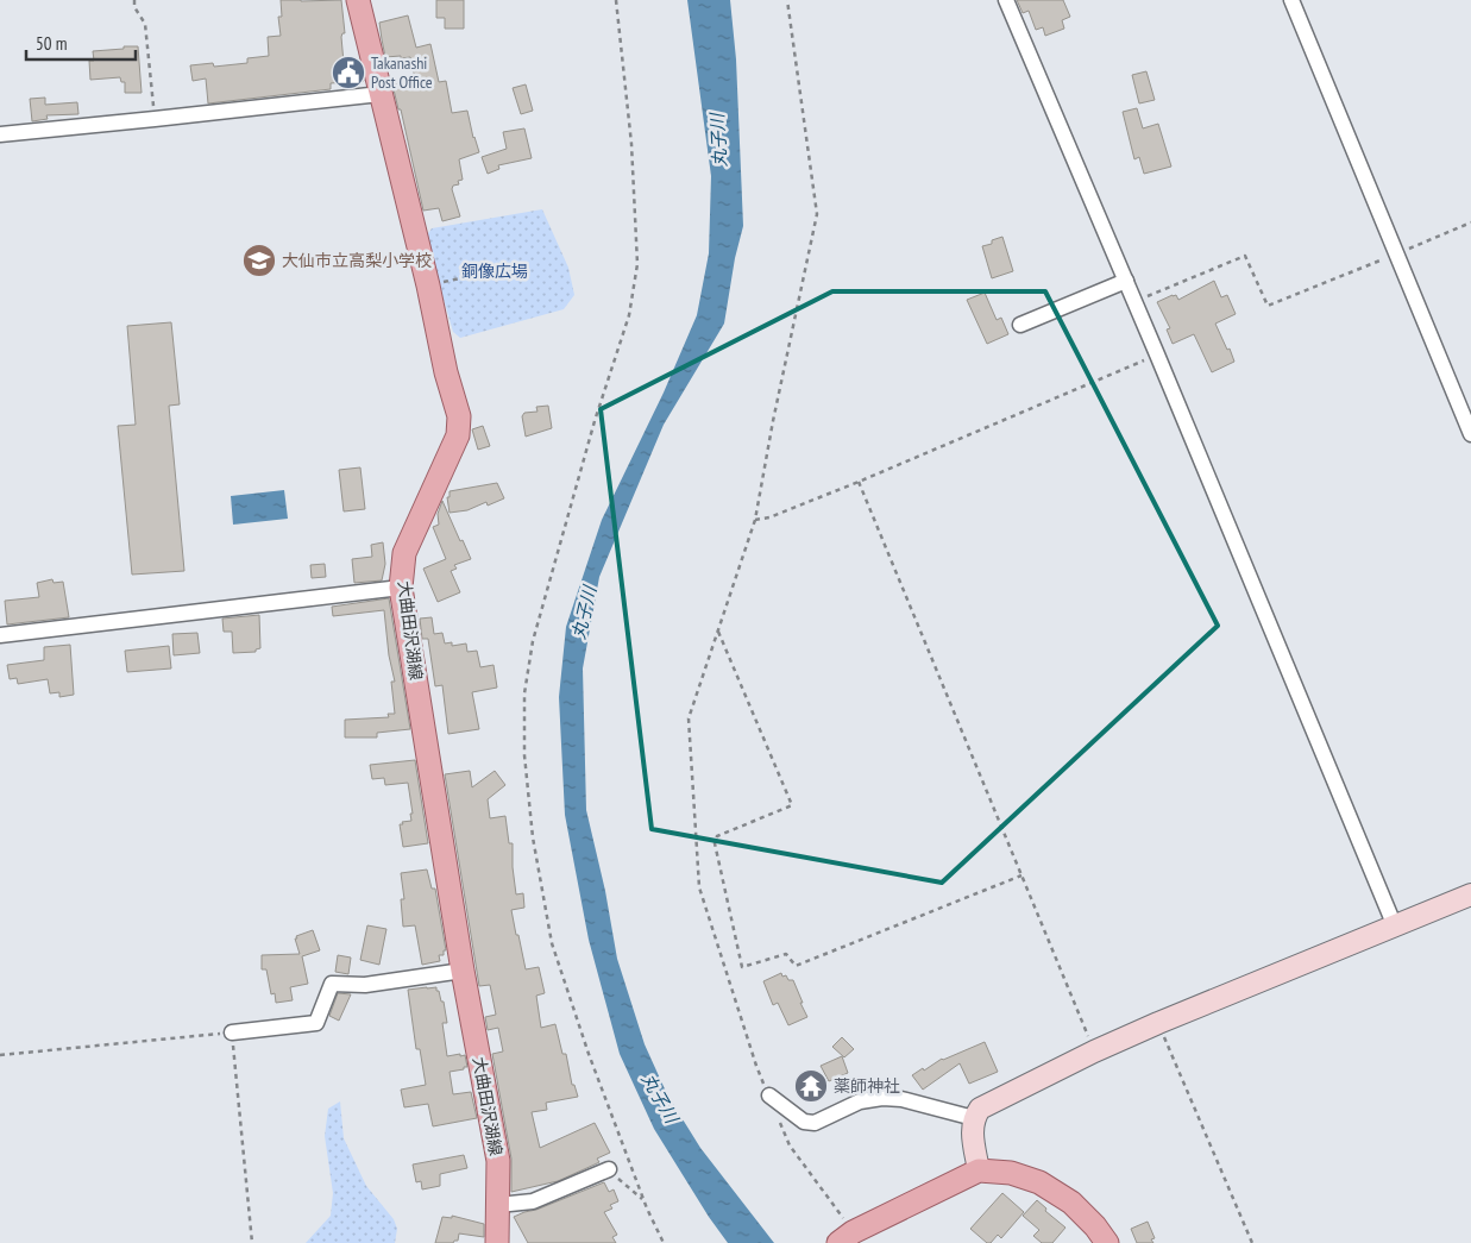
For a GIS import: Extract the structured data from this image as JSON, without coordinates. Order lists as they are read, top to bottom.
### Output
{
  "streets": {
    "main road": ["大曲田沢湖線"]
  },
  "water": ["丸子川"],
  "parks": ["銅像広場"],
  "places": {
    "public building": ["Takanashi Post Office"],
    "school or university": ["大仙市立高梨小学校"],
    "temple": ["薬師神社"]
  },
  "scale_bar": "50 m"
}
